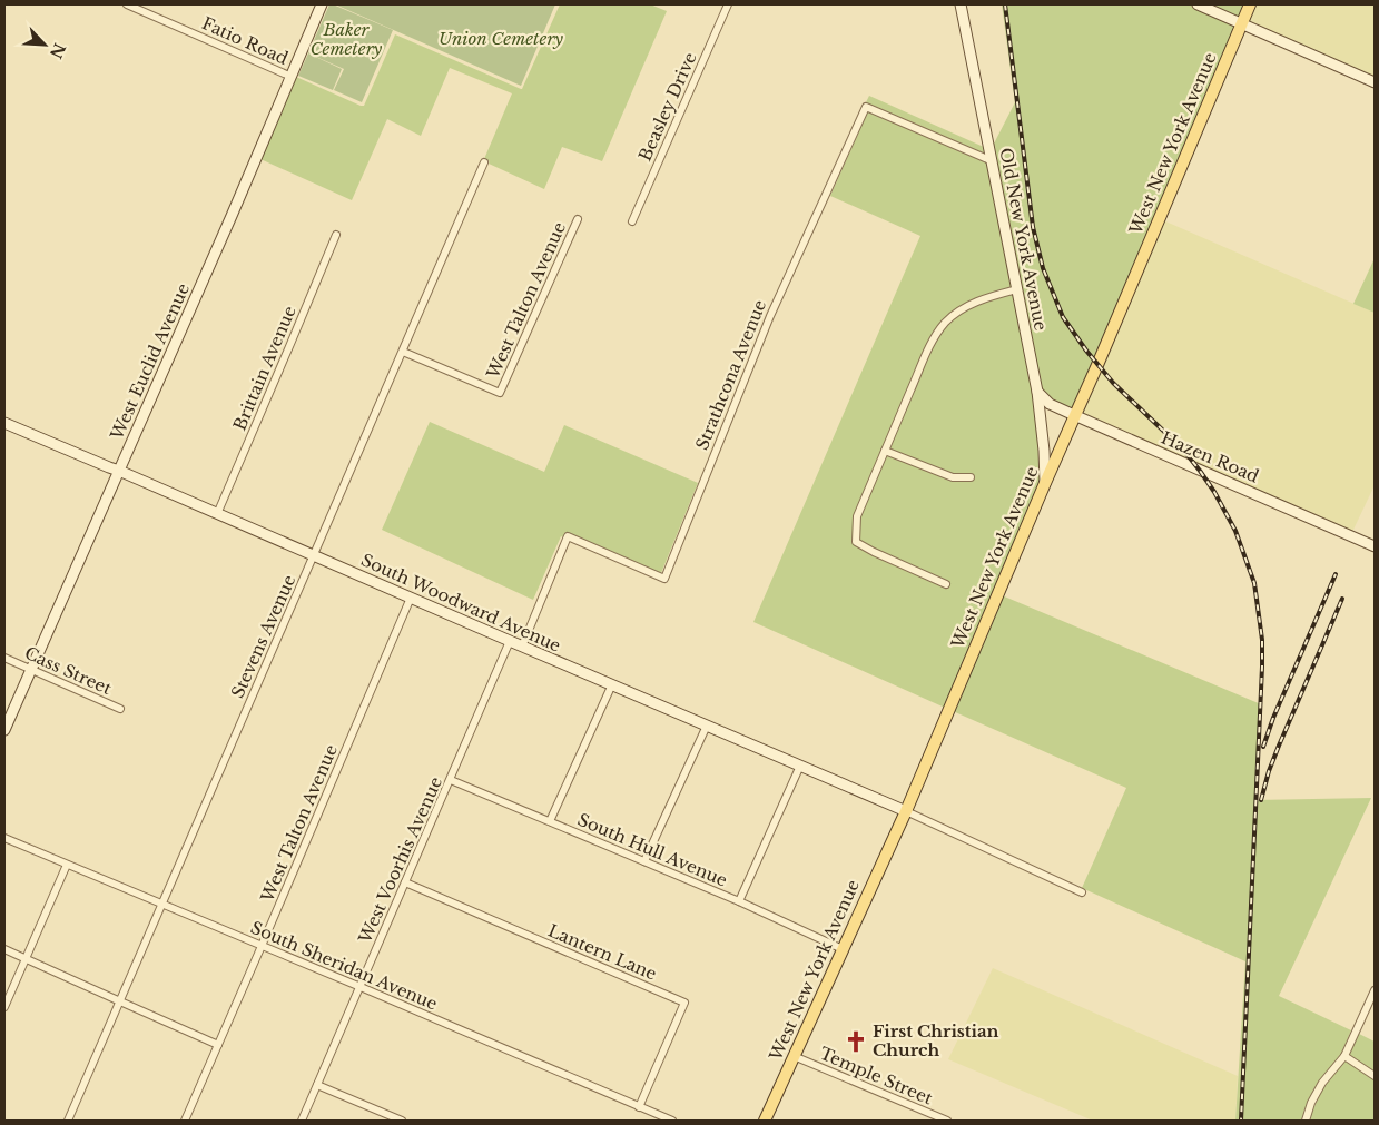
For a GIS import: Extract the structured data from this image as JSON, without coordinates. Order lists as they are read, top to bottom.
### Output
{
  "streets": {
    "main road": ["West New York Avenue"],
    "street": [
      "Fatio Road",
      "Beasley Drive",
      "Old New York Avenue",
      "West Talton Avenue",
      "West Euclid Avenue",
      "Brittain Avenue",
      "Strathcona Avenue",
      "Hazen Road",
      "South Woodward Avenue",
      "Stevens Avenue",
      "Cass Street",
      "South Hull Avenue",
      "West Voorhis Avenue",
      "Lantern Lane",
      "South Sheridan Avenue",
      "Temple Street"
    ]
  },
  "crossings": [
    ["Fatio Road", "West Euclid Avenue"],
    ["West New York Avenue", "Old New York Avenue"],
    ["West New York Avenue", "Hazen Road"],
    ["West New York Avenue", "South Woodward Avenue"],
    ["West New York Avenue", "South Hull Avenue"],
    ["West New York Avenue", "Temple Street"],
    ["Old New York Avenue", "Strathcona Avenue"],
    ["Old New York Avenue", "Hazen Road"],
    ["West Talton Avenue", "South Woodward Avenue"],
    ["West Talton Avenue", "Stevens Avenue"],
    ["West Talton Avenue", "South Sheridan Avenue"],
    ["West Euclid Avenue", "South Woodward Avenue"],
    ["West Euclid Avenue", "Cass Street"],
    ["Brittain Avenue", "South Woodward Avenue"],
    ["Strathcona Avenue", "South Woodward Avenue"],
    ["South Woodward Avenue", "Stevens Avenue"],
    ["South Woodward Avenue", "West Voorhis Avenue"],
    ["Stevens Avenue", "South Sheridan Avenue"],
    ["South Hull Avenue", "West Voorhis Avenue"],
    ["West Voorhis Avenue", "Lantern Lane"],
    ["West Voorhis Avenue", "South Sheridan Avenue"],
    ["Lantern Lane", "South Sheridan Avenue"]
  ],
  "parks": ["Baker Cemetery", "Union Cemetery"],
  "places": {
    "church": ["First Christian Church"]
  },
  "north": "bottom right"
}
